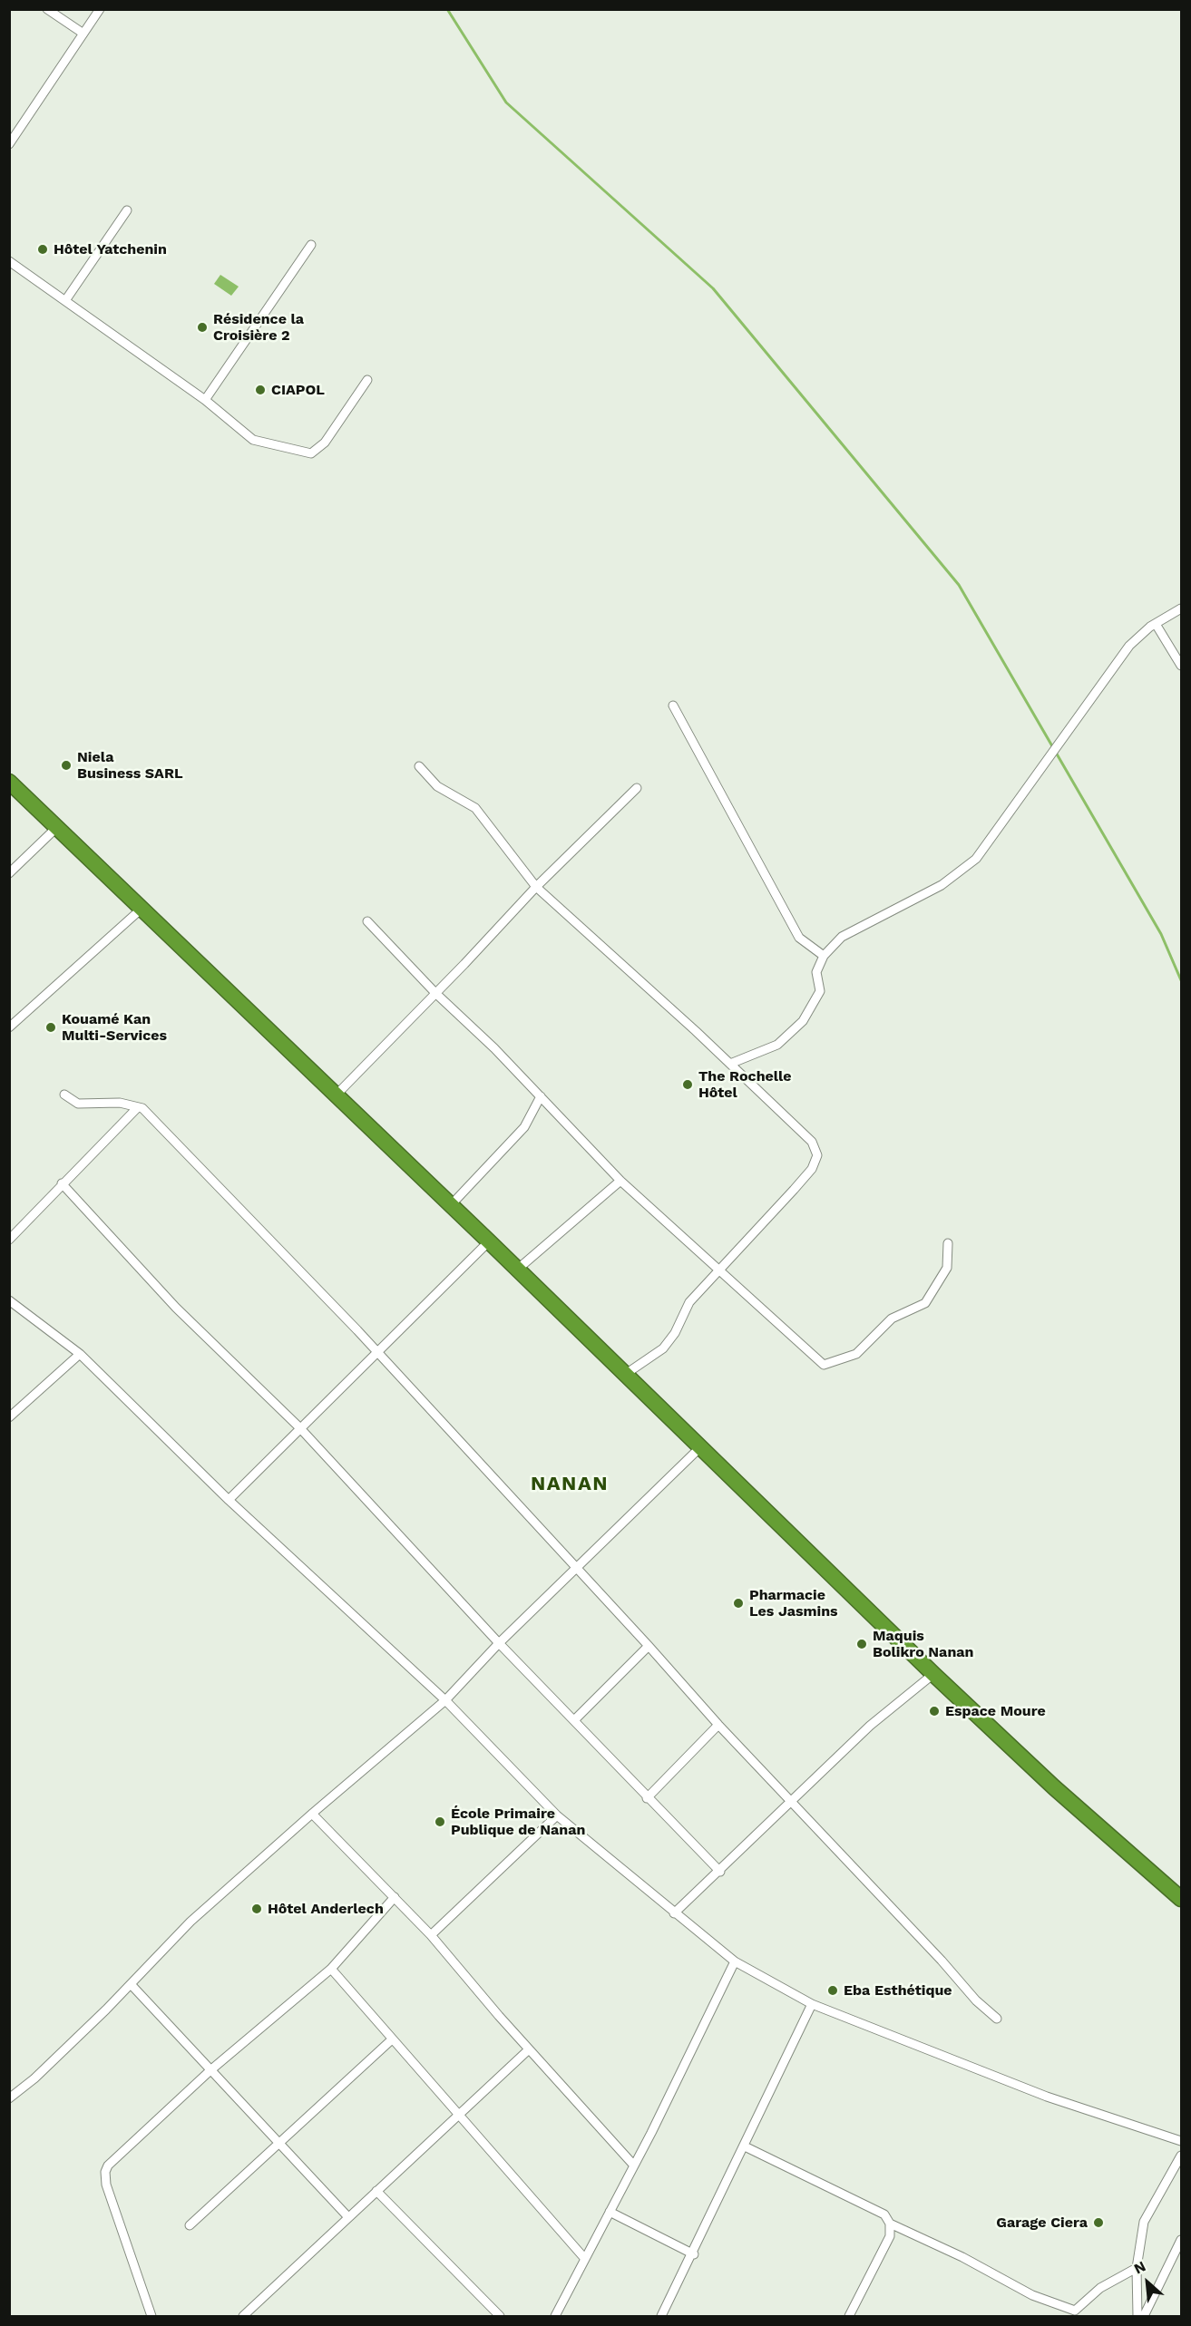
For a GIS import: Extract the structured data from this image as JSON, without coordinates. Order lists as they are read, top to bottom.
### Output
{
  "districts": ["NANAN"],
  "places": [
    "Hôtel Yatchenin",
    "Résidence la Croisière 2",
    "CIAPOL",
    "Niela Business SARL",
    "Kouamé Kan Multi-Services",
    "The Rochelle Hôtel",
    "Pharmacie Les Jasmins",
    "Maquis Bolikro Nanan",
    "Espace Moure",
    "École Primaire Publique de Nanan",
    "Hôtel Anderlech",
    "Eba Esthétique",
    "Garage Ciera"
  ],
  "north": "top left"
}
